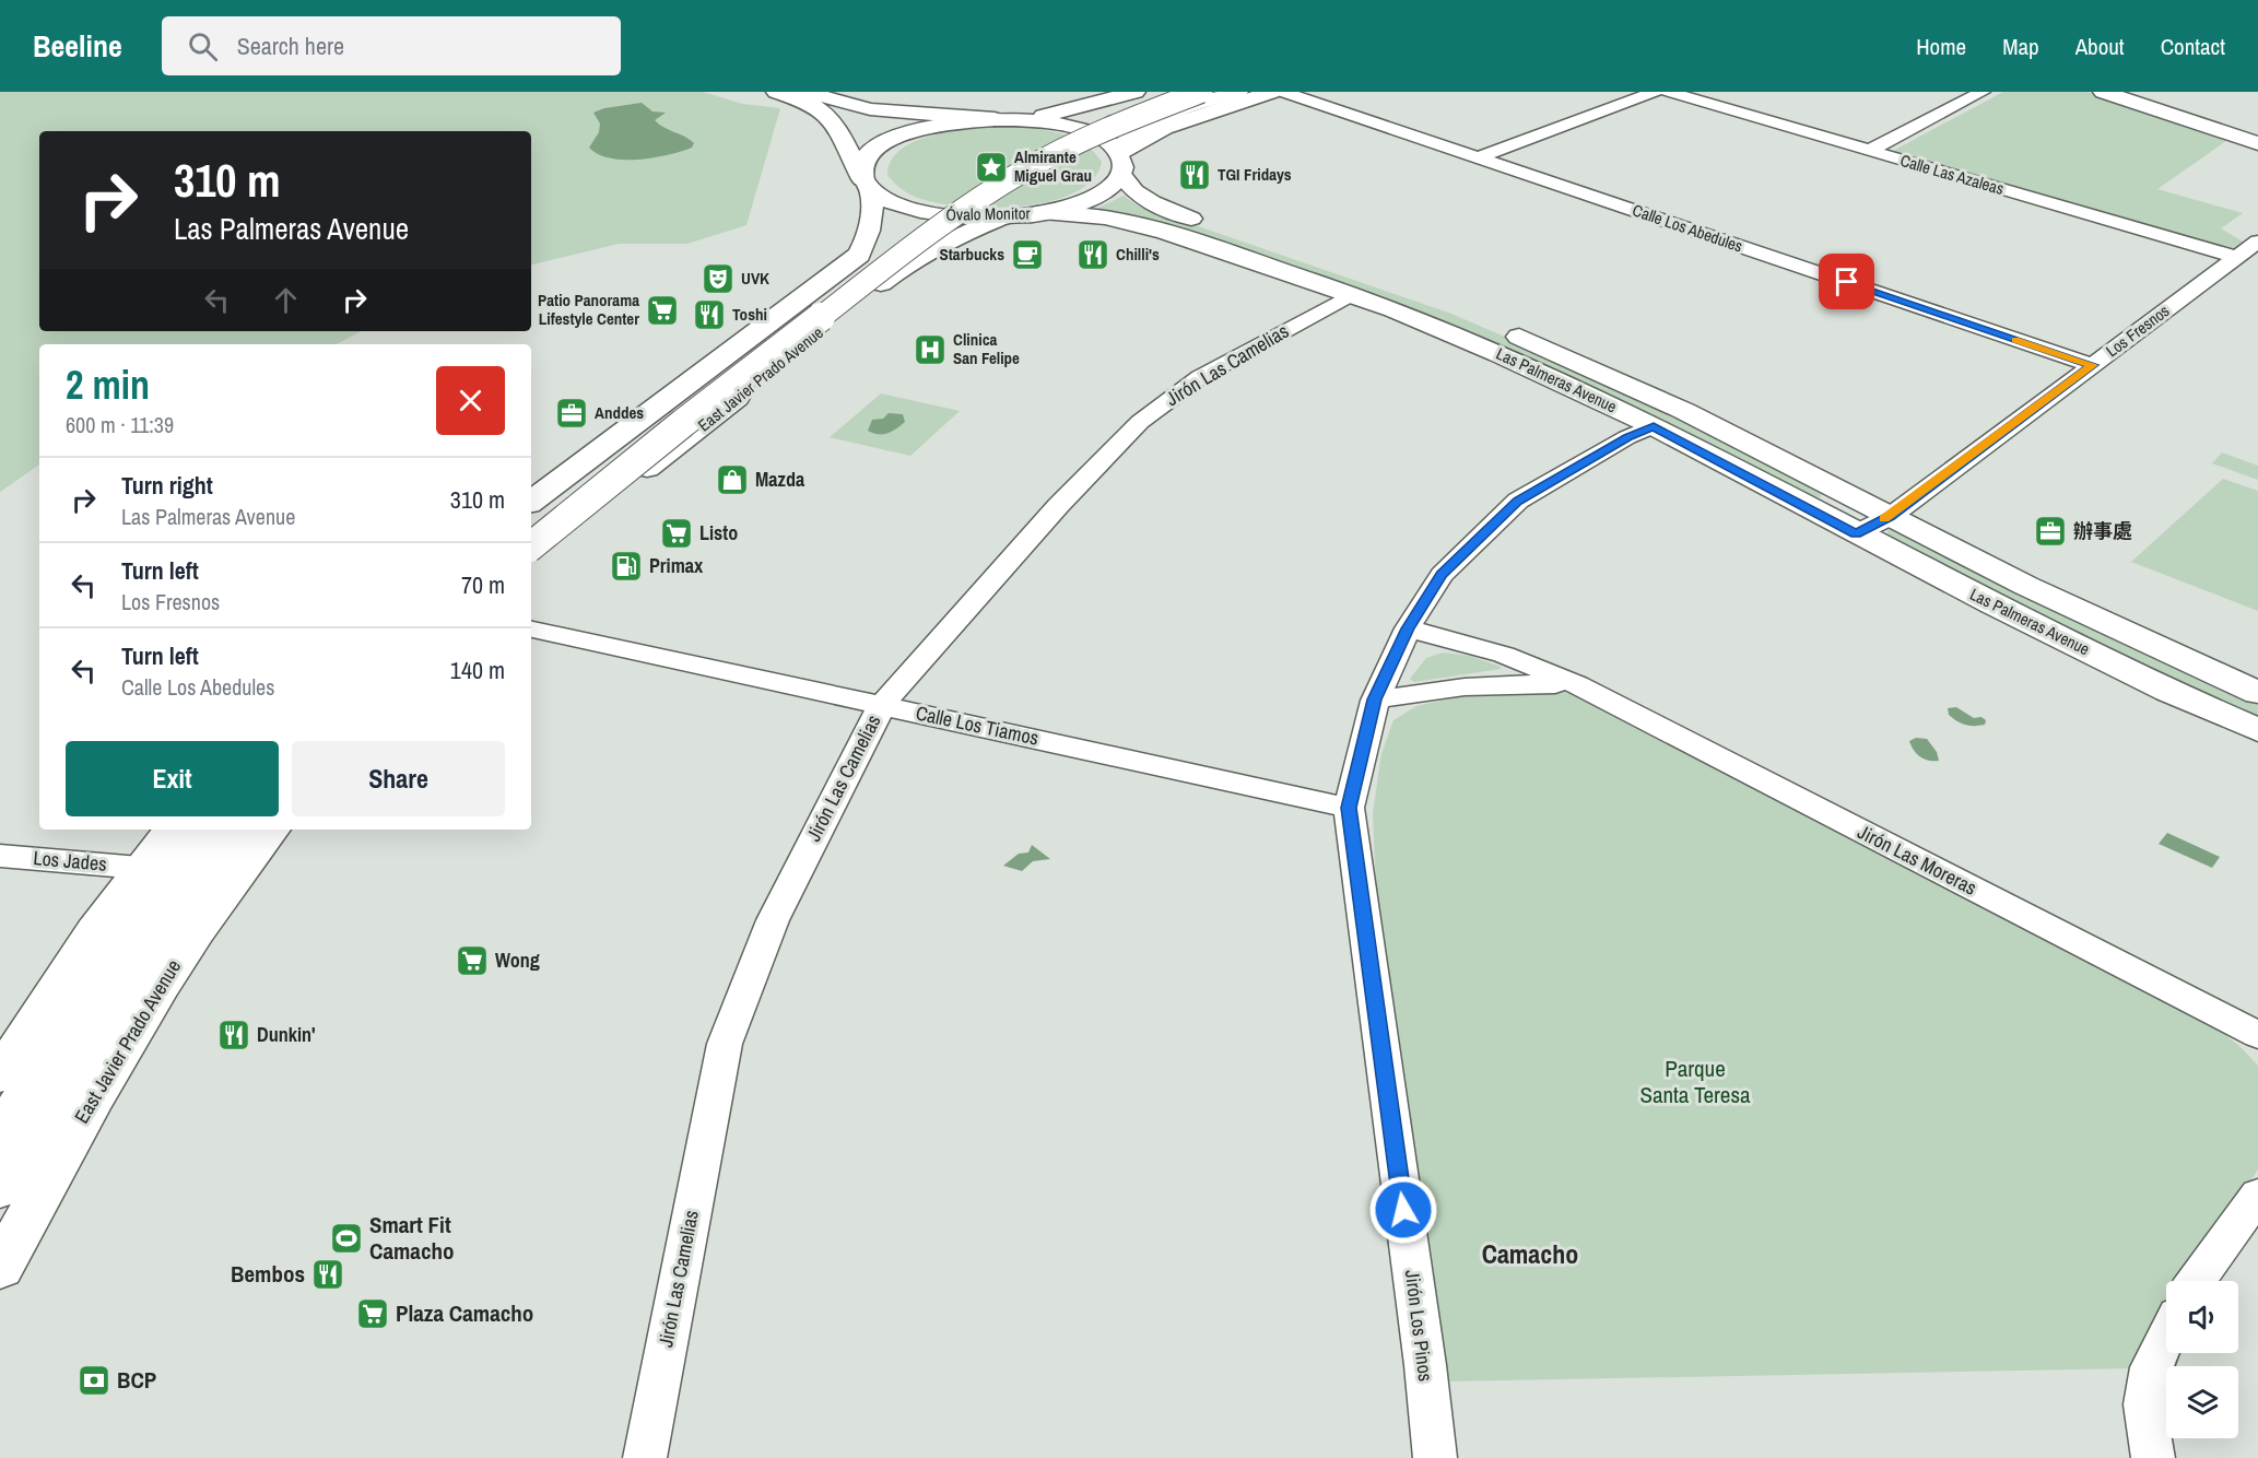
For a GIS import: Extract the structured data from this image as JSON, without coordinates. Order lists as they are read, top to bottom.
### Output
{
  "streets": {
    "main road": ["Óvalo Monitor", "East Javier Prado Avenue", "Las Palmeras Avenue"],
    "street": [
      "Calle Las Azaleas",
      "Calle Los Abedules",
      "Los Fresnos",
      "Jirón Las Camelias",
      "Calle Los Tiamos",
      "Jirón Las Moreras",
      "Los Jades",
      "Jirón Los Pinos"
    ]
  },
  "crossings": [
    ["Calle Las Azaleas", "Los Fresnos"],
    ["Óvalo Monitor", "East Javier Prado Avenue"],
    ["Óvalo Monitor", "Las Palmeras Avenue"],
    ["Calle Los Abedules", "Los Fresnos"],
    ["Los Fresnos", "Las Palmeras Avenue"],
    ["Jirón Las Camelias", "Las Palmeras Avenue"],
    ["Jirón Las Camelias", "Calle Los Tiamos"],
    ["Las Palmeras Avenue", "Jirón Los Pinos"],
    ["Calle Los Tiamos", "Jirón Los Pinos"],
    ["Jirón Las Moreras", "Jirón Los Pinos"]
  ],
  "districts": ["Camacho"],
  "parks": ["Parque Santa Teresa"],
  "places": {
    "place": ["Almirante Miguel Grau"],
    "restaurant": [
      "TGI Fridays",
      "Chilli's",
      "Toshi",
      "Dunkin'",
      "Bembos"
    ],
    "cafe": ["Starbucks"],
    "theatre": ["UVK"],
    "supermarket": [
      "Patio Panorama Lifestyle Center",
      "Listo",
      "Wong",
      "Plaza Camacho"
    ],
    "hospital": ["Clinica San Felipe"],
    "office": ["Anddes", "辦事處"],
    "shop": ["Mazda"],
    "fuel station": ["Primax"],
    "sports": ["Smart Fit Camacho"],
    "bank": ["BCP"]
  },
  "page": {
    "header": "Beeline",
    "search": "Search here",
    "nav": [
      "Home",
      "Map",
      "About",
      "Contact"
    ],
    "turn": ["310 m", "Las Palmeras Avenue"],
    "heading": ["2 min", "600 m · 11:39"],
    "list": [
      {
        "name": "Turn right",
        "note": "Las Palmeras Avenue",
        "value": "310 m"
      },
      {
        "name": "Turn left",
        "note": "Los Fresnos",
        "value": "70 m"
      },
      {
        "name": "Turn left",
        "note": "Calle Los Abedules",
        "value": "140 m"
      }
    ],
    "buttons": ["Exit", "Share"]
  }
}
